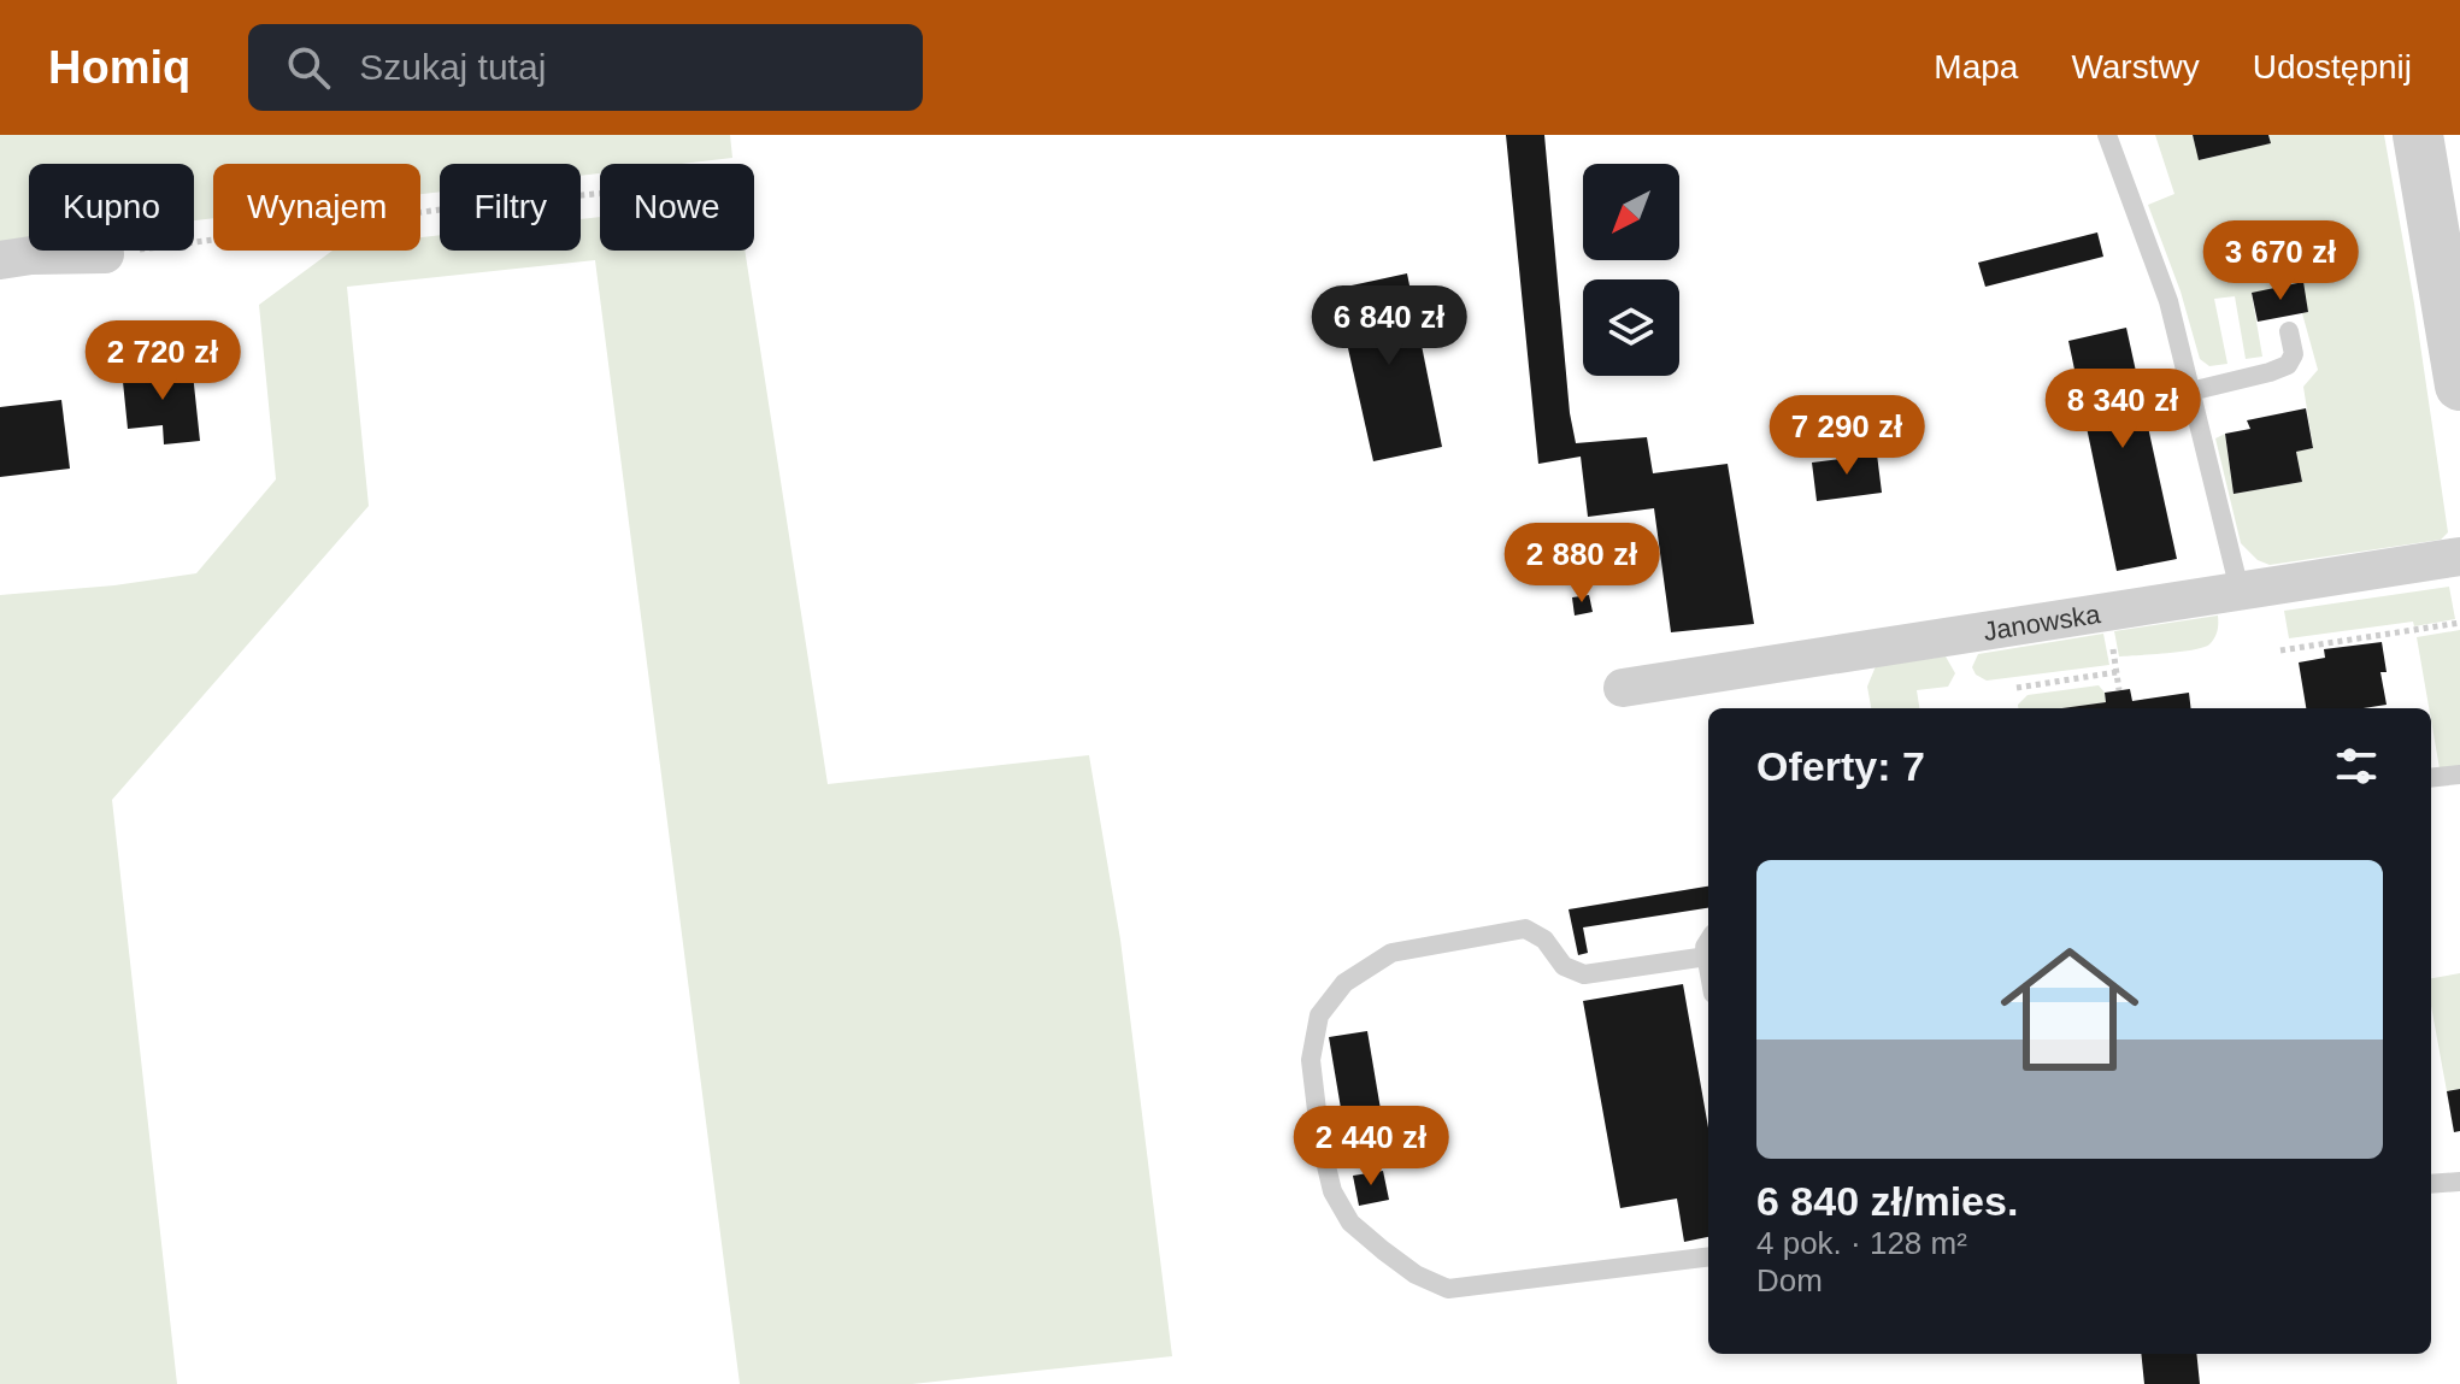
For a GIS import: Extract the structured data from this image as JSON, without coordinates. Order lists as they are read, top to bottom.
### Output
{
  "streets": {
    "street": ["Janowska"]
  },
  "north": "bottom left",
  "page": {
    "header": "Homiq",
    "search": "Szukaj tutaj",
    "nav": ["Mapa", "Warstwy", "Udostępnij"],
    "chip": [
      "Kupno",
      "Wynajem",
      "Filtry",
      "Nowe"
    ],
    "price": [
      "3 670 zł",
      "6 840 zł",
      "2 720 zł",
      "8 340 zł",
      "7 290 zł",
      "2 880 zł",
      "2 440 zł"
    ],
    "heading": "Oferty: 7",
    "list": [
      {
        "name": "6 840 zł/mies.",
        "note": "4 pok. · 128 m² · Dom"
      }
    ]
  }
}
